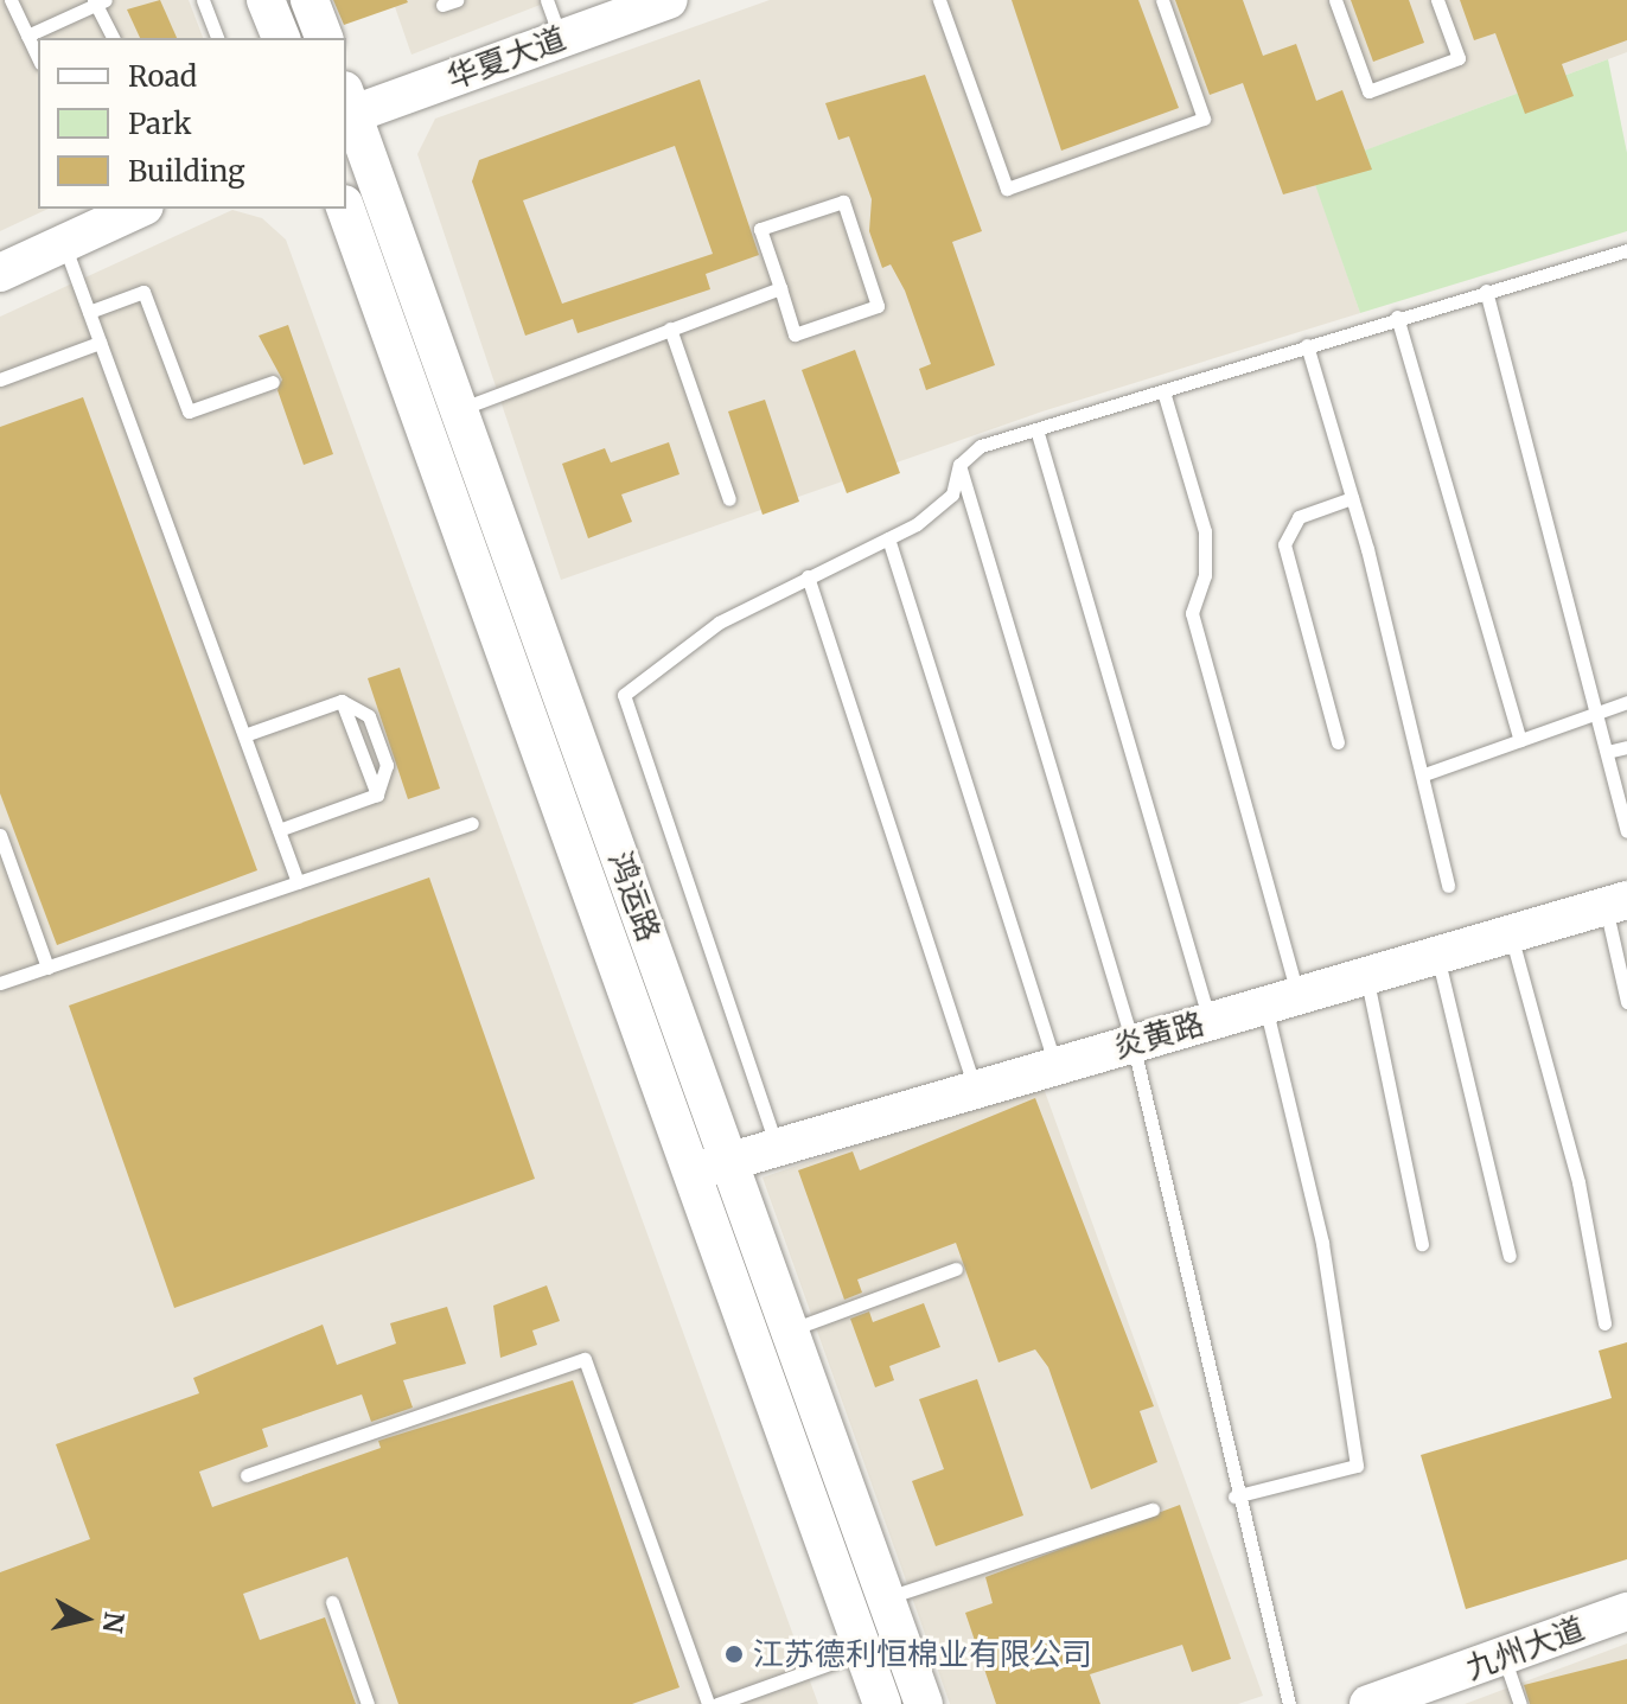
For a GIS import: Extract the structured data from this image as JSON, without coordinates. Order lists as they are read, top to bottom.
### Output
{
  "streets": {
    "street": [
      "华夏大道",
      "鸿运路",
      "炎黄路",
      "九州大道"
    ]
  },
  "crossings": [
    ["华夏大道", "鸿运路"],
    ["鸿运路", "炎黄路"]
  ],
  "places": ["江苏德利恒棉业有限公司"],
  "legend": ["Road", "Park", "Building"],
  "north": "right"
}
